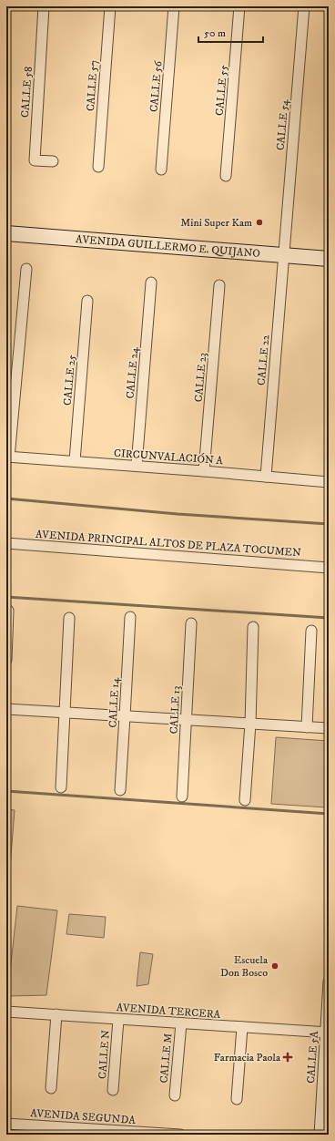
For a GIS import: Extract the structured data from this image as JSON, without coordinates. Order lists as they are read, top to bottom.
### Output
{
  "streets": {
    "street": [
      "CALLE 57",
      "CALLE 56",
      "CALLE 55",
      "CALLE 58",
      "CALLE 54",
      "AVENIDA GUILLERMO E. QUIJANO",
      "CALLE 22",
      "CALLE 24",
      "CALLE 23",
      "CALLE 25",
      "CIRCUNVALACIÓN A",
      "AVENIDA PRINCIPAL ALTOS DE PLAZA TOCUMEN",
      "CALLE 14",
      "CALLE 13",
      "AVENIDA TERCERA",
      "CALLE N",
      "CALLE 5A",
      "CALLE M",
      "AVENIDA SEGUNDA"
    ]
  },
  "crossings": [
    ["CALLE 54", "AVENIDA GUILLERMO E. QUIJANO"],
    ["CALLE 54", "CALLE 22"],
    ["AVENIDA GUILLERMO E. QUIJANO", "CALLE 22"],
    ["CALLE 22", "CIRCUNVALACIÓN A"],
    ["CALLE 24", "CIRCUNVALACIÓN A"],
    ["CALLE 23", "CIRCUNVALACIÓN A"],
    ["CALLE 25", "CIRCUNVALACIÓN A"],
    ["AVENIDA TERCERA", "CALLE N"],
    ["AVENIDA TERCERA", "CALLE 5A"],
    ["AVENIDA TERCERA", "CALLE M"]
  ],
  "places": {
    "other": ["Mini Super Kam", "Escuela Don Bosco"],
    "health": ["Farmacia Paola"]
  },
  "scale_bar": "50 m"
}
